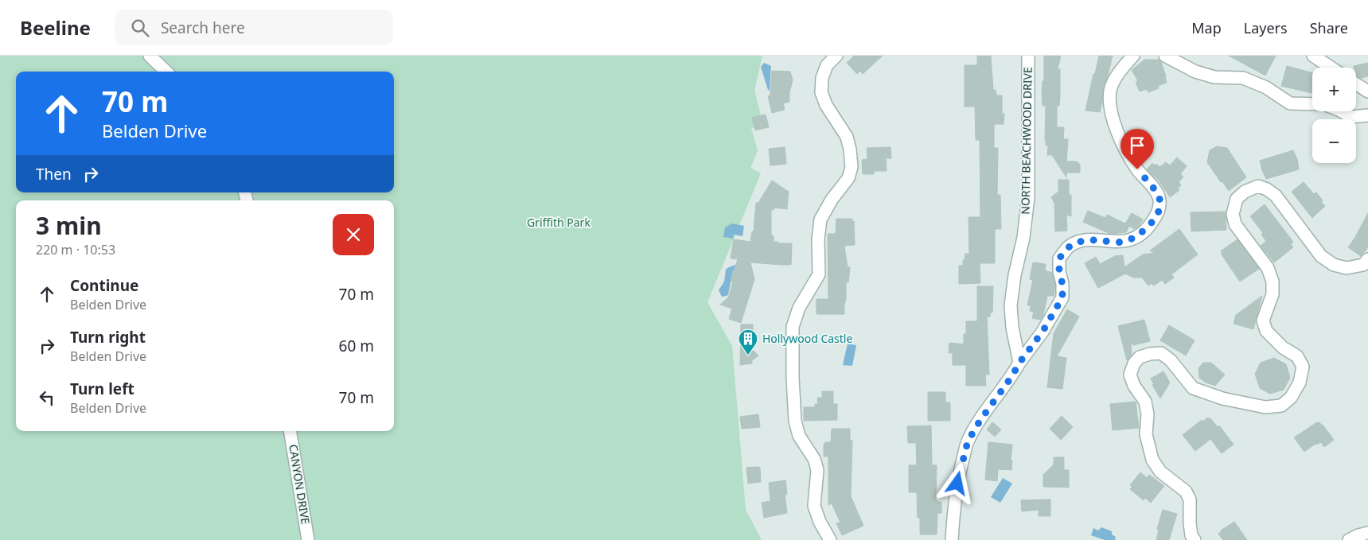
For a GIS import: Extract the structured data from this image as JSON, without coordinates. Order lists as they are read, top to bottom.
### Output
{
  "streets": {
    "street": ["NORTH BEACHWOOD DRIVE", "CANYON DRIVE"]
  },
  "parks": ["Griffith Park"],
  "places": {
    "building": ["Hollywood Castle"]
  },
  "page": {
    "header": "Beeline",
    "search": "Search here",
    "nav": ["Map", "Layers", "Share"],
    "map_buttons": ["+", "−"],
    "turn": ["70 m", "Belden Drive"],
    "then": "Then",
    "heading": ["3 min", "220 m · 10:53"],
    "list": [
      {
        "name": "Continue",
        "note": "Belden Drive",
        "value": "70 m"
      },
      {
        "name": "Turn right",
        "note": "Belden Drive",
        "value": "60 m"
      },
      {
        "name": "Turn left",
        "note": "Belden Drive",
        "value": "70 m"
      }
    ]
  }
}
